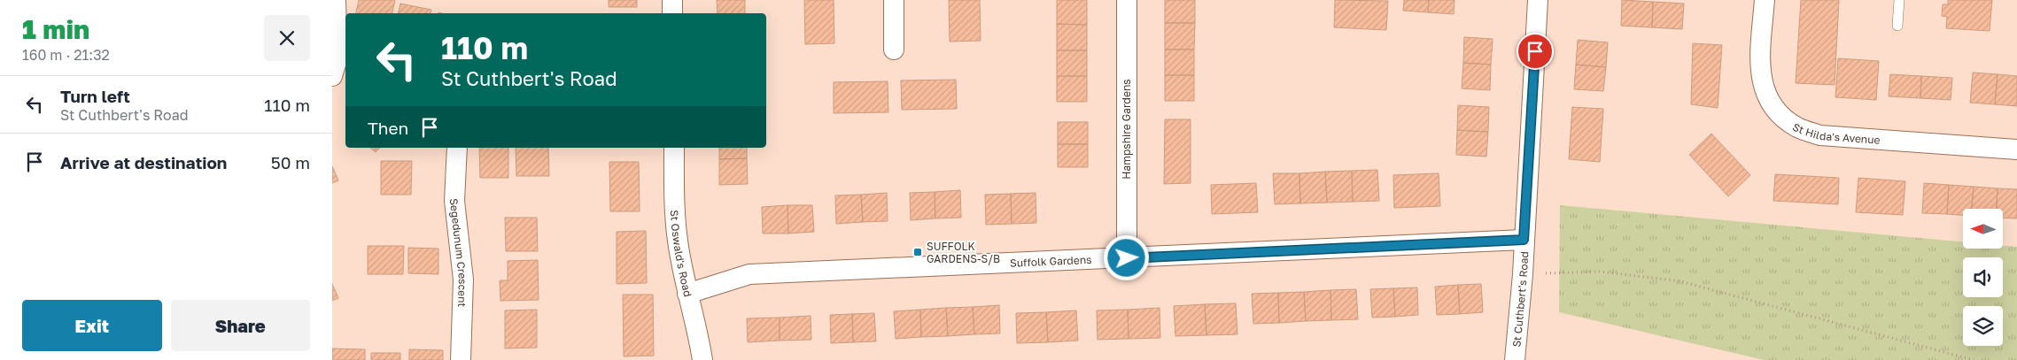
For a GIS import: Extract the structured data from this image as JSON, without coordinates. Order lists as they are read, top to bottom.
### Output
{
  "streets": {
    "street": [
      "Hampshire Gardens",
      "St Hilda's Avenue",
      "Segedunum Crescent",
      "St Oswald's Road",
      "Suffolk Gardens",
      "St Cuthbert's Road"
    ]
  },
  "crossings": [
    ["Hampshire Gardens", "Suffolk Gardens"],
    ["St Oswald's Road", "Suffolk Gardens"],
    ["Suffolk Gardens", "St Cuthbert's Road"]
  ],
  "places": {
    "transit": ["SUFFOLK GARDENS-S/B"]
  },
  "north": "left",
  "page": {
    "heading": ["1 min", "160 m · 21:32"],
    "turn": ["110 m", "St Cuthbert's Road"],
    "list": [
      {
        "name": "Turn left",
        "note": "St Cuthbert's Road",
        "value": "110 m"
      },
      {
        "name": "Arrive at destination",
        "value": "50 m"
      }
    ],
    "then": "Then",
    "buttons": ["Exit", "Share"]
  }
}
